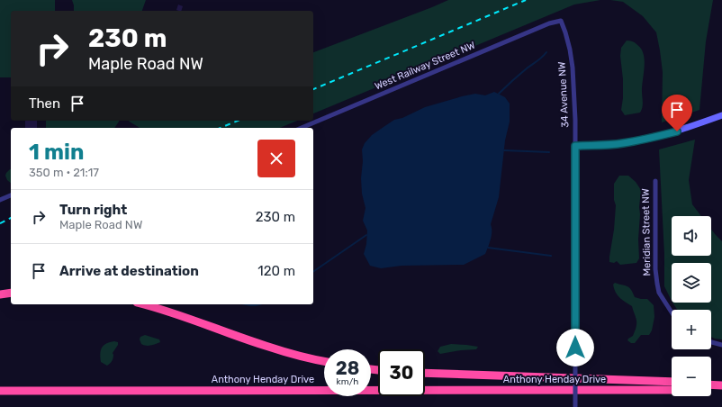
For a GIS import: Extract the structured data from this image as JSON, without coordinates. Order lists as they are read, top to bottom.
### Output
{
  "streets": {
    "highway": ["Anthony Henday Drive"],
    "street": ["West Railway Street NW", "34 Avenue NW", "Meridian Street NW"]
  },
  "crossings": [
    ["West Railway Street NW", "34 Avenue NW"]
  ],
  "page": {
    "turn": ["230 m", "Maple Road NW"],
    "then": "Then",
    "heading": ["1 min", "350 m · 21:17"],
    "list": [
      {
        "name": "Turn right",
        "note": "Maple Road NW",
        "value": "230 m"
      },
      {
        "name": "Arrive at destination",
        "value": "120 m"
      }
    ],
    "map_buttons": ["+", "−"],
    "speed": "28 km/h",
    "limit": "30"
  }
}
